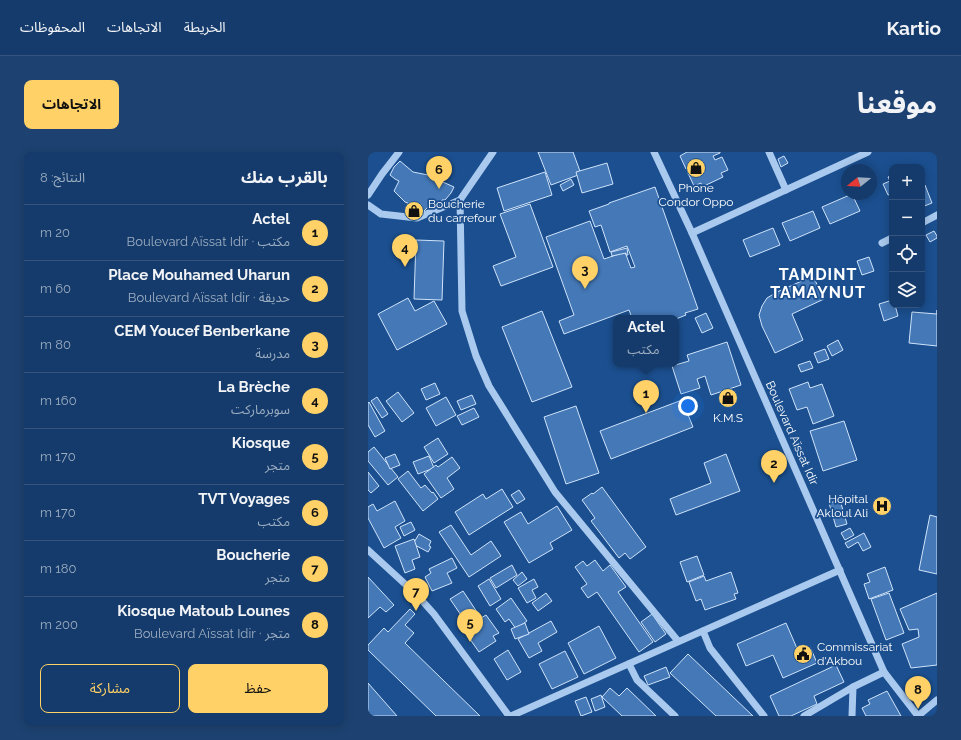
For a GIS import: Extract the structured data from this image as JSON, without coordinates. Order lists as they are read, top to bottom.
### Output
{
  "streets": {
    "street": ["Boulevard Aïssat Idir"]
  },
  "districts": ["TAMDINT TAMAYNUT"],
  "places": {
    "shop": ["Phone Condor Oppo", "Boucherie du carrefour", "K.M.S"],
    "hospital": ["Hôpital Akloul Ali"],
    "public building": ["Commissariat d'Akbou"]
  },
  "north": "left",
  "page": {
    "header": "Kartio",
    "nav": ["الخريطة", "الاتجاهات", "المحفوظات"],
    "title": "موقعنا",
    "buttons": [
      "الاتجاهات",
      ["حفظ", "مشاركة"]
    ],
    "heading": ["بالقرب منك", "النتائج: 8"],
    "pins": [
      "6",
      "4",
      "3",
      "1",
      "2",
      "7",
      "5",
      "8"
    ],
    "map_buttons": ["+", "−"],
    "list": [
      {
        "mark": "1",
        "name": "Actel",
        "note": "مكتب · Boulevard Aïssat Idir",
        "value": "20 m"
      },
      {
        "mark": "2",
        "name": "Place Mouhamed Uharun",
        "note": "حديقة · Boulevard Aïssat Idir",
        "value": "60 m"
      },
      {
        "mark": "3",
        "name": "CEM Youcef Benberkane",
        "note": "مدرسة",
        "value": "80 m"
      },
      {
        "mark": "4",
        "name": "La Brèche",
        "note": "سوبرماركت",
        "value": "160 m"
      },
      {
        "mark": "5",
        "name": "Kiosque",
        "note": "متجر",
        "value": "170 m"
      },
      {
        "mark": "6",
        "name": "TVT Voyages",
        "note": "مكتب",
        "value": "170 m"
      },
      {
        "mark": "7",
        "name": "Boucherie",
        "note": "متجر",
        "value": "180 m"
      },
      {
        "mark": "8",
        "name": "Kiosque Matoub Lounes",
        "note": "متجر · Boulevard Aïssat Idir",
        "value": "200 m"
      }
    ],
    "popup": ["Actel", "مكتب"]
  }
}
